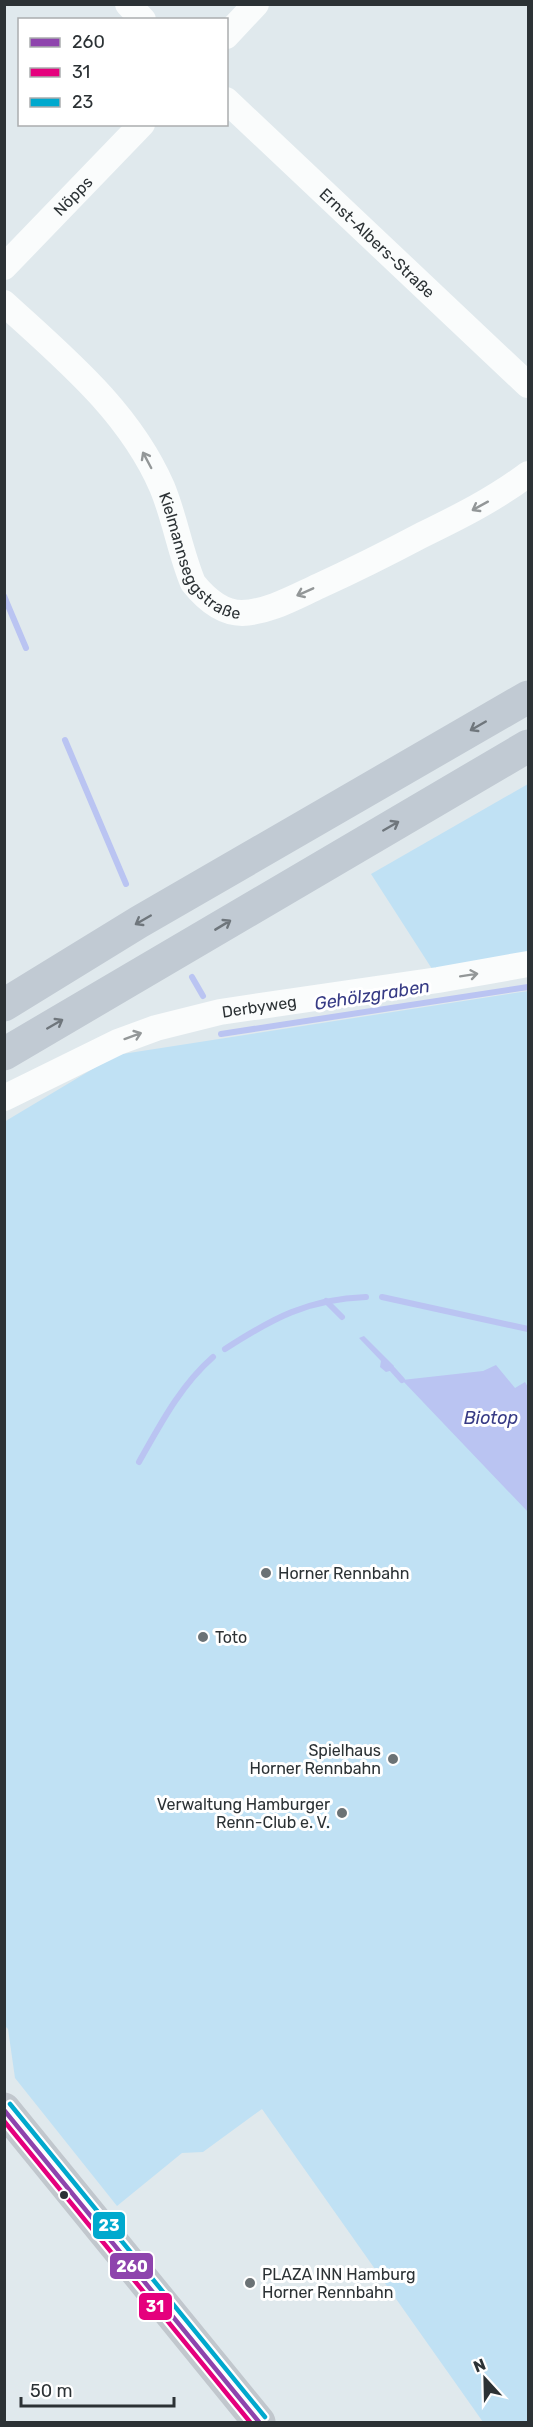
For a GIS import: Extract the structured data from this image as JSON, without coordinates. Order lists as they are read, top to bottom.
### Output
{
  "streets": {
    "street": [
      "Nöpps",
      "Ernst-Albers-Straße",
      "Kielmannseggstraße",
      "Derbyweg"
    ]
  },
  "one_way": ["Derbyweg"],
  "water": ["Gehölzgraben", "Biotop"],
  "places": [
    "Horner Rennbahn",
    "Toto",
    "Spielhaus Horner Rennbahn",
    "Verwaltung Hamburger Renn-Club e. V.",
    "PLAZA INN Hamburg Horner Rennbahn"
  ],
  "lines": ["transit line 23", "transit line 260", "transit line 31"],
  "legend": ["260", "31", "23"],
  "scale_bar": "50 m",
  "north": "top"
}
